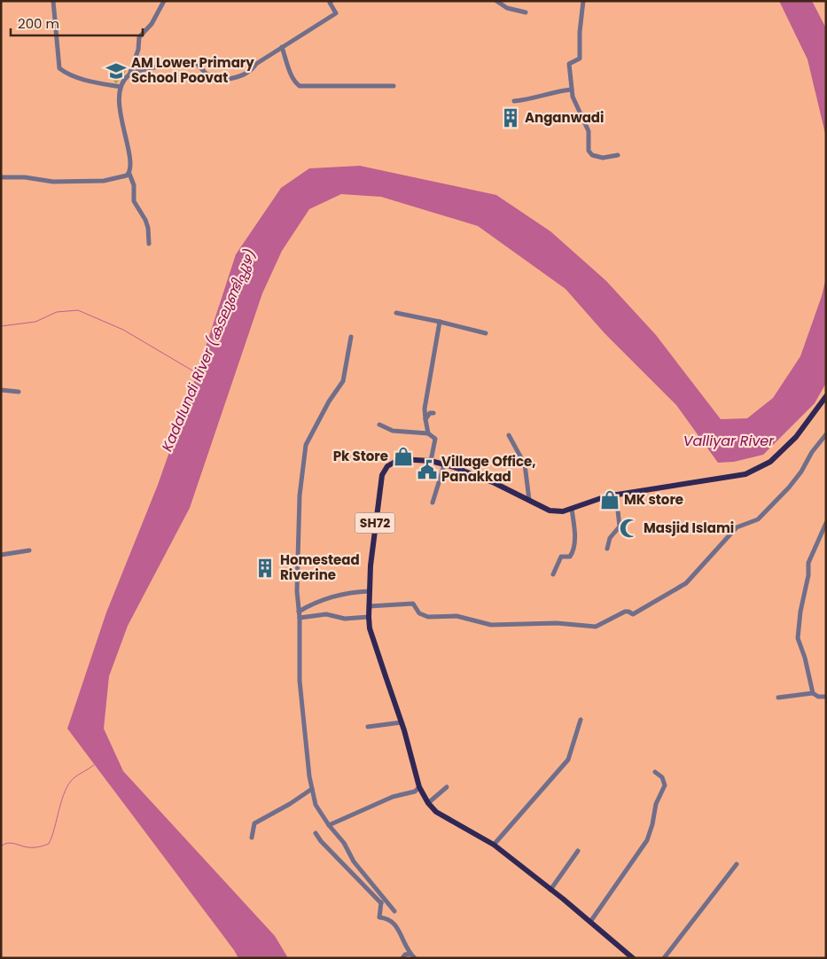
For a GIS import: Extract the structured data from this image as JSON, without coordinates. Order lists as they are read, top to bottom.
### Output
{
  "streets": {
    "main road": ["SH72"]
  },
  "water": ["Kadalundi River (കടലുണ്ടിപ്പുഴ)", "Valliyar River"],
  "places": {
    "school or university": ["AM Lower Primary School Poovat"],
    "building": ["Anganwadi", "Homestead Riverine"],
    "shop": ["Pk Store", "MK store"],
    "public building": ["Village Office, Panakkad"],
    "mosque": ["Masjid Islami"]
  },
  "scale_bar": "200 m"
}
